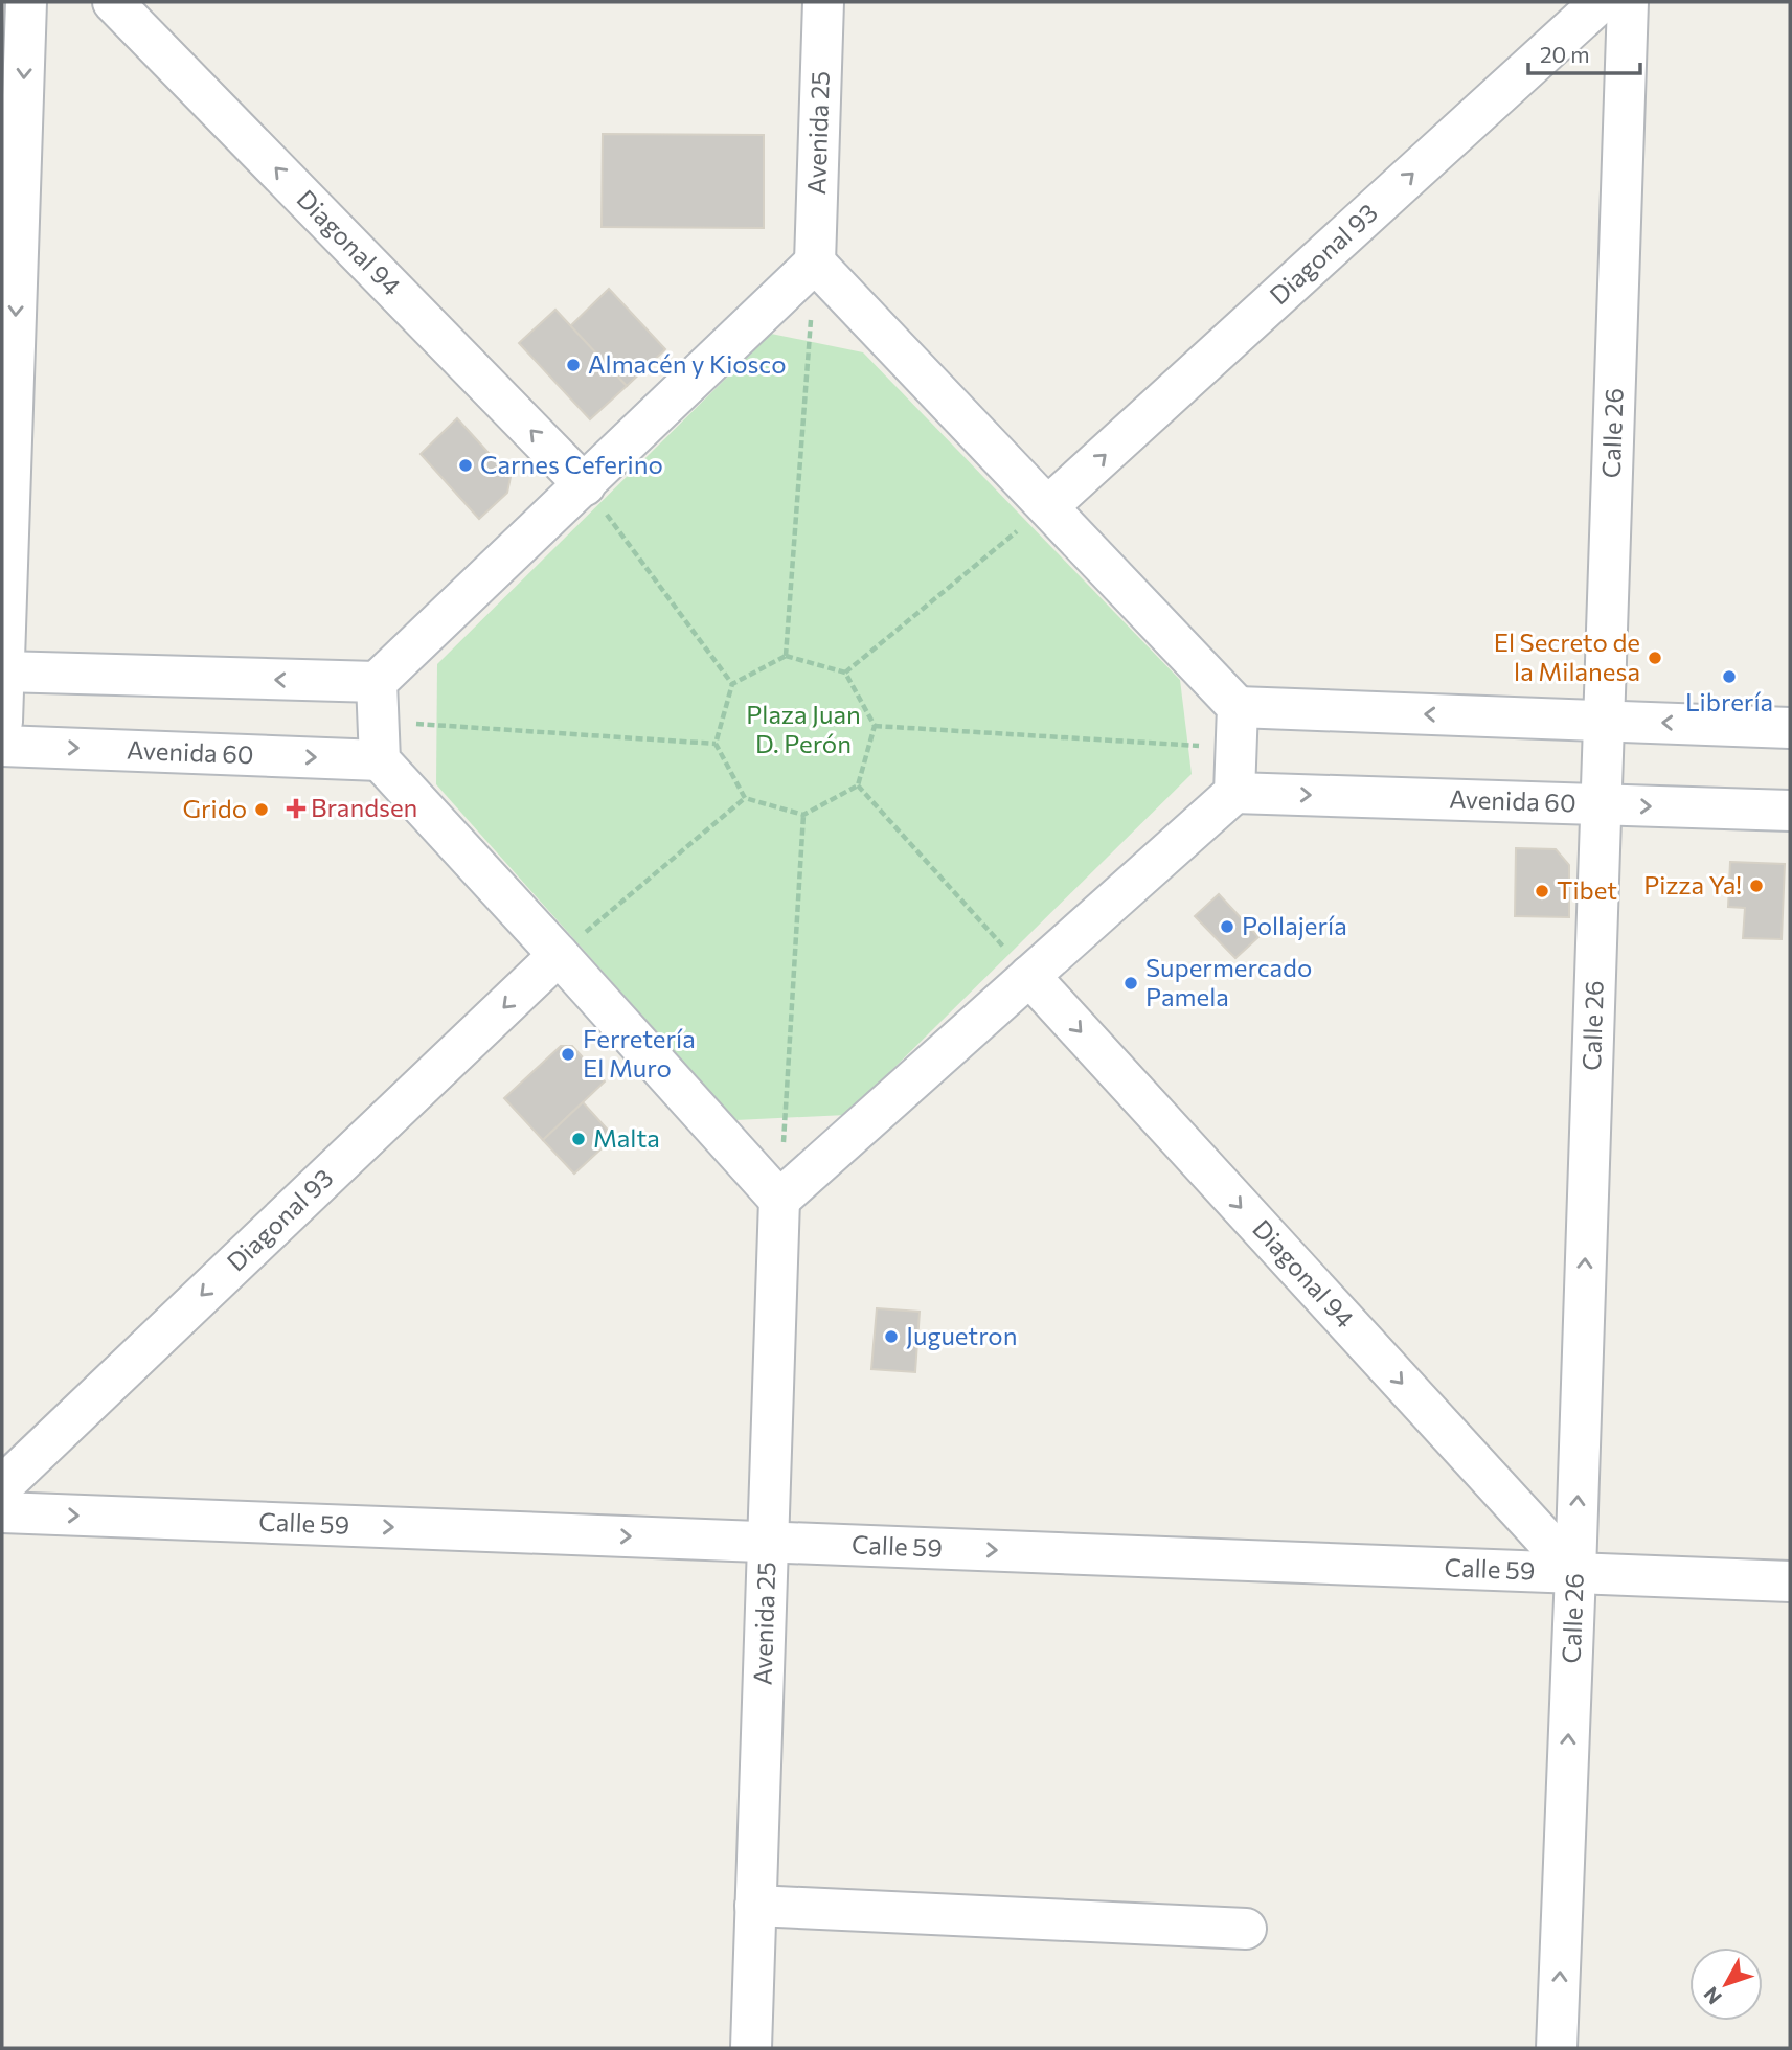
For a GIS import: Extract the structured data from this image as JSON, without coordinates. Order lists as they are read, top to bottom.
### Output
{
  "streets": {
    "street": [
      "Avenida 25",
      "Diagonal 94",
      "Diagonal 93",
      "Calle 26",
      "Avenida 60",
      "Calle 59"
    ]
  },
  "crossings": [
    ["Avenida 25", "Calle 59"],
    ["Diagonal 94", "Calle 26"],
    ["Diagonal 94", "Calle 59"],
    ["Calle 26", "Avenida 60"],
    ["Calle 26", "Calle 59"]
  ],
  "one_way": ["Calle 26", "Calle 59"],
  "parks": ["Plaza Juan D. Perón"],
  "places": {
    "other": [
      "Almacén y Kiosco",
      "Carnes Ceferino",
      "El Secreto de la Milanesa",
      "Librería",
      "Grido",
      "Pizza Ya!",
      "Tibet",
      "Pollajería",
      "Supermercado Pamela",
      "Ferretería El Muro",
      "Malta",
      "Juguetron"
    ],
    "health": ["Brandsen"]
  },
  "scale_bar": "20 m",
  "north": "bottom left"
}
